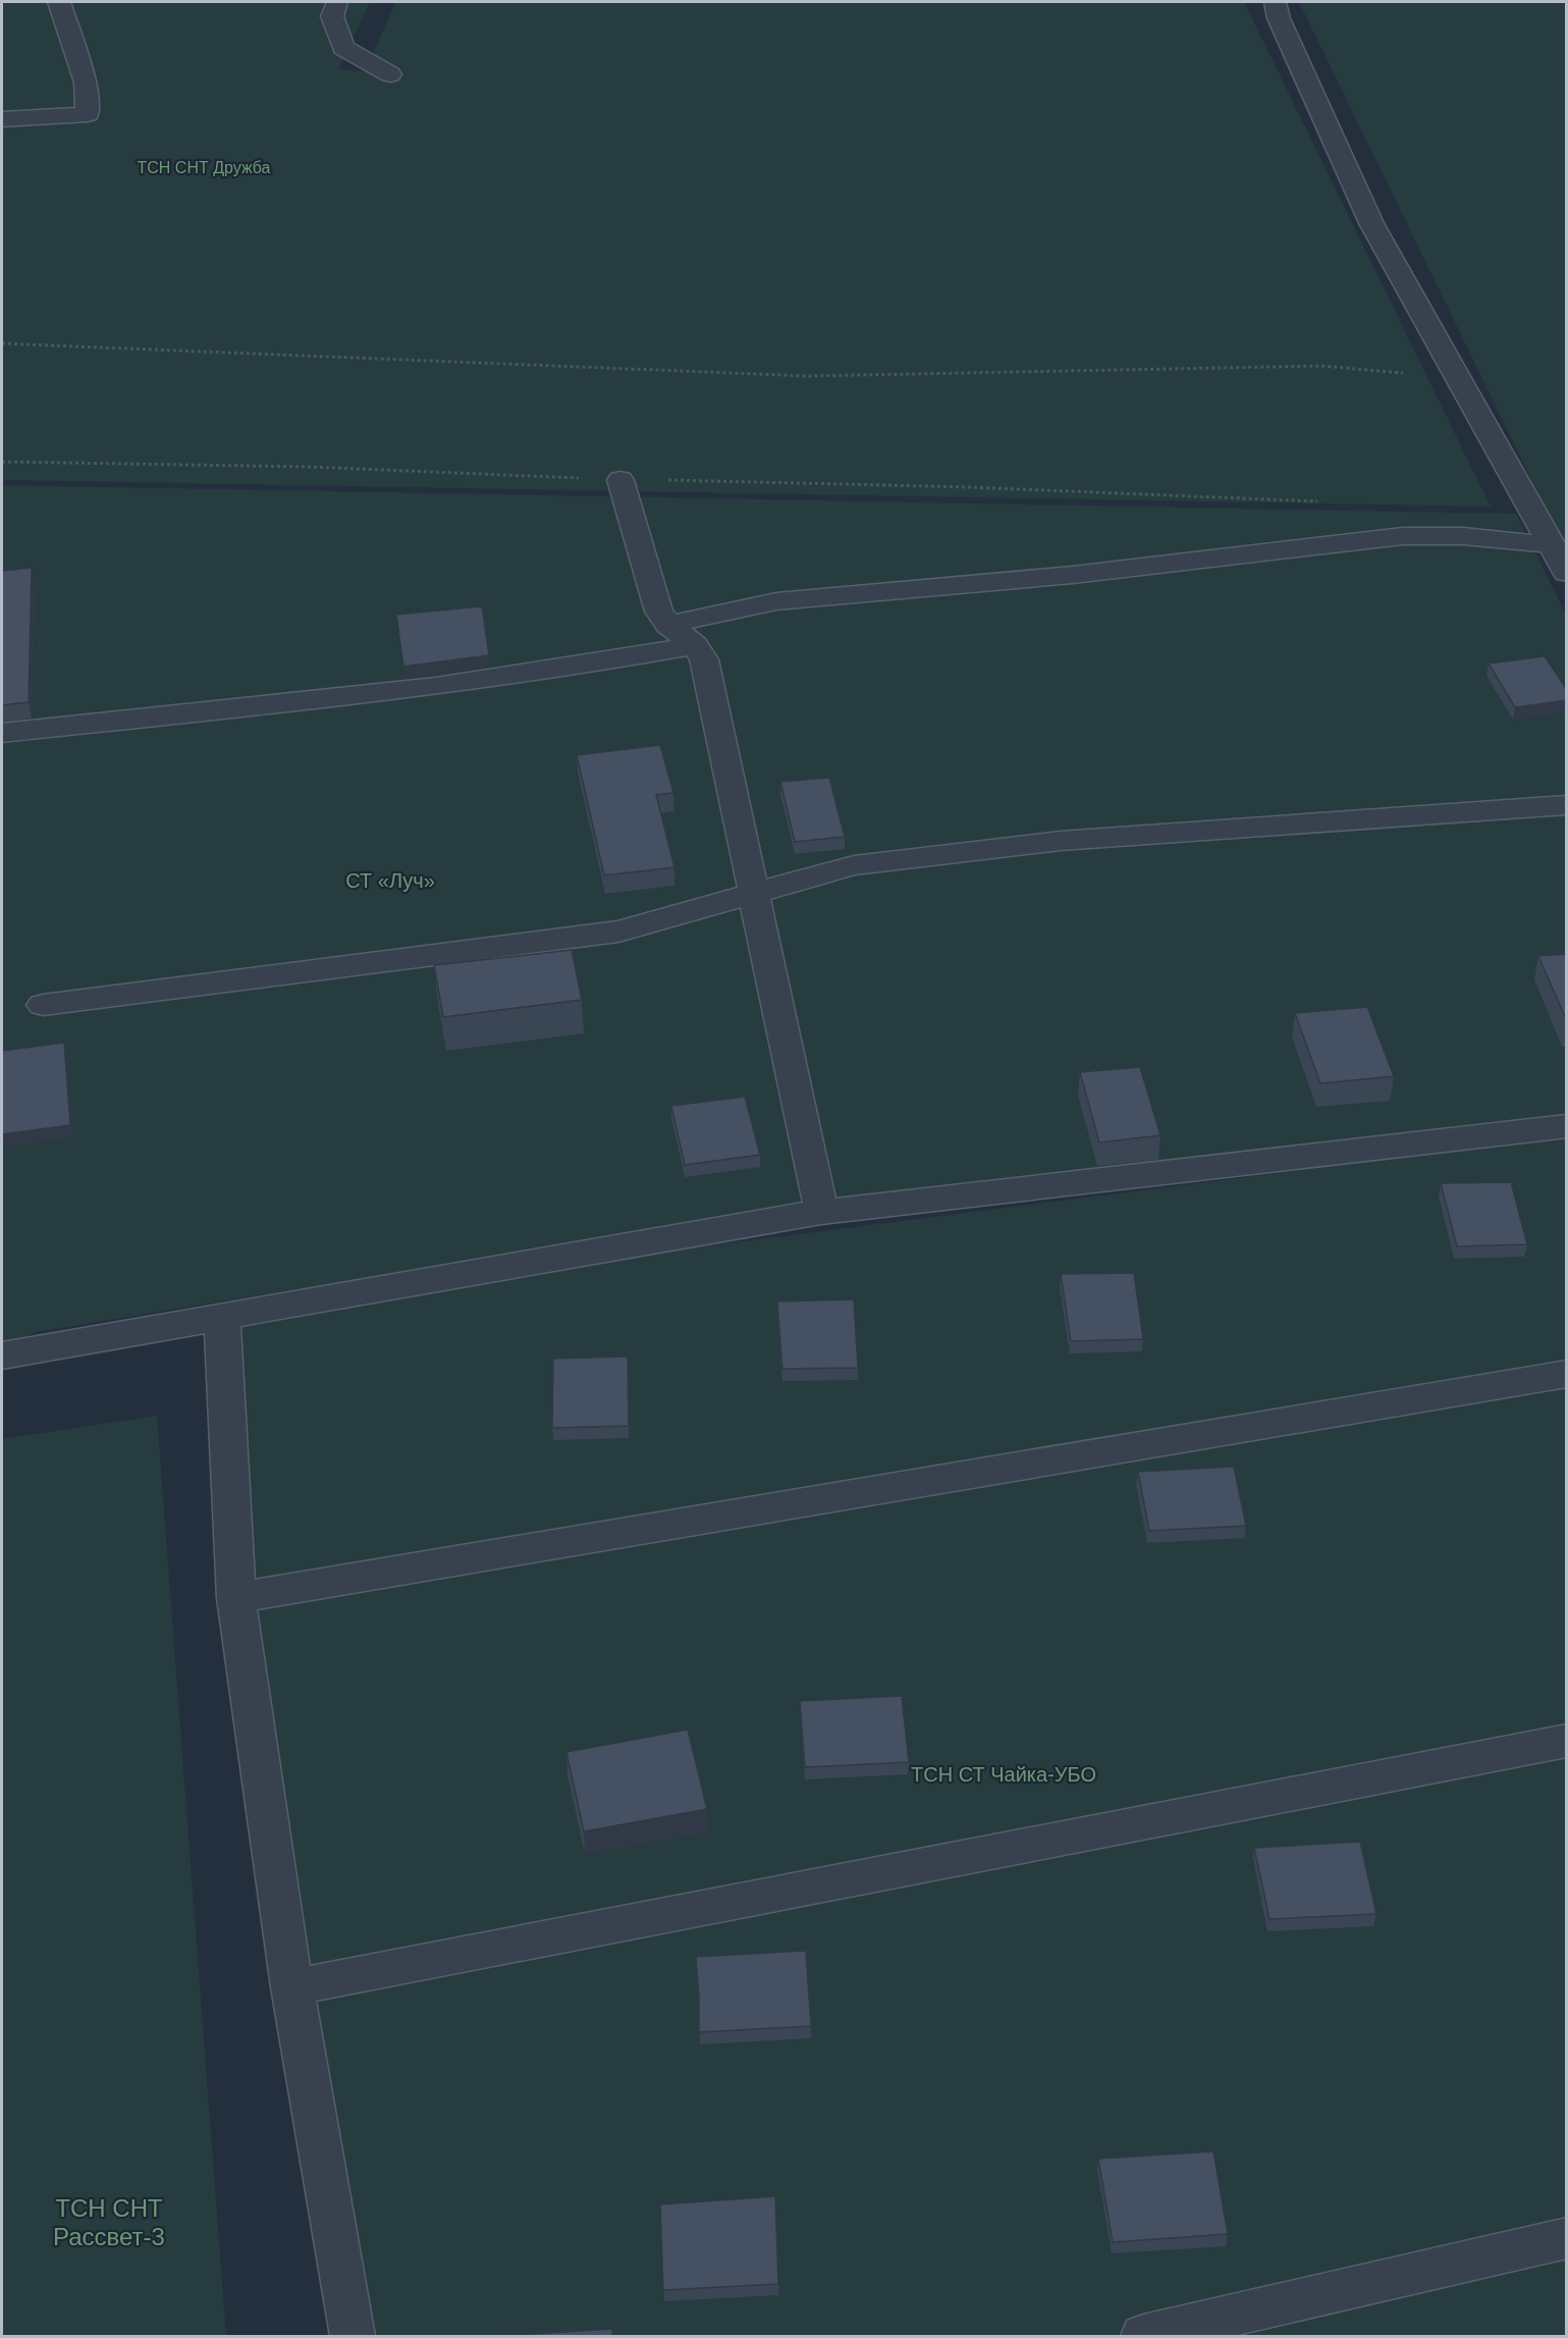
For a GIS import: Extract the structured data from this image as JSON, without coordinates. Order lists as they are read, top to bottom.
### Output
{
  "parks": [
    "ТСН СНТ Дружба",
    "СТ «Луч»",
    "ТСН СТ Чайка-УБО",
    "ТСН СНТ Рассвет-3"
  ]
}
